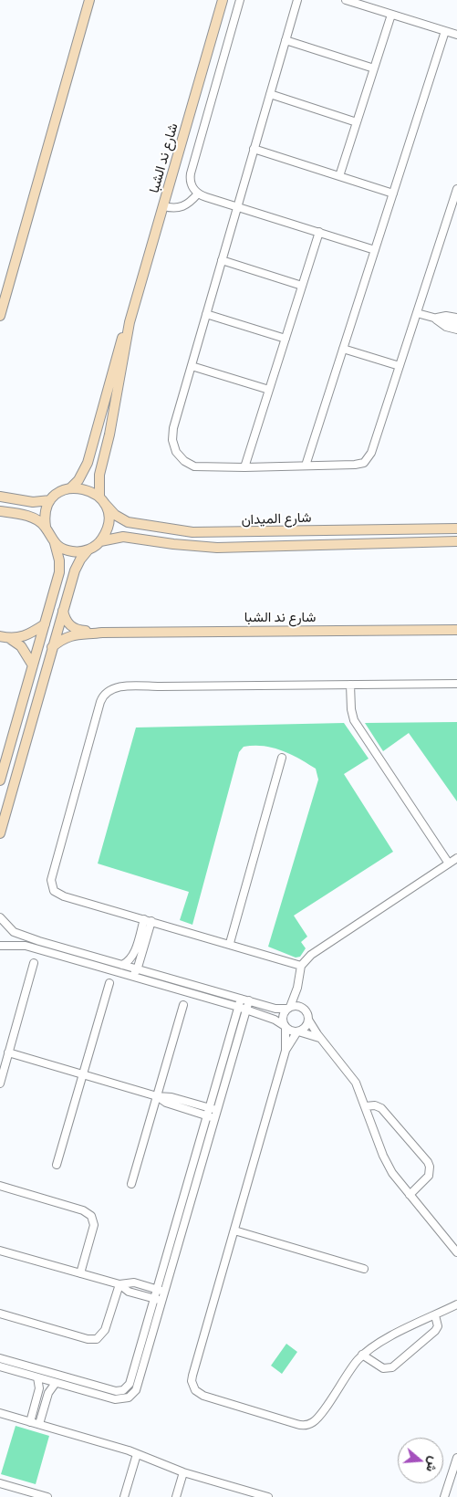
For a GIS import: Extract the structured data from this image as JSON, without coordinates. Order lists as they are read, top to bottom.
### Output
{
  "streets": {
    "main road": ["شارع ند الشبا", "شارع الميدان"]
  },
  "crossings": [
    ["شارع ند الشبا", "شارع الميدان"]
  ],
  "north": "right"
}
